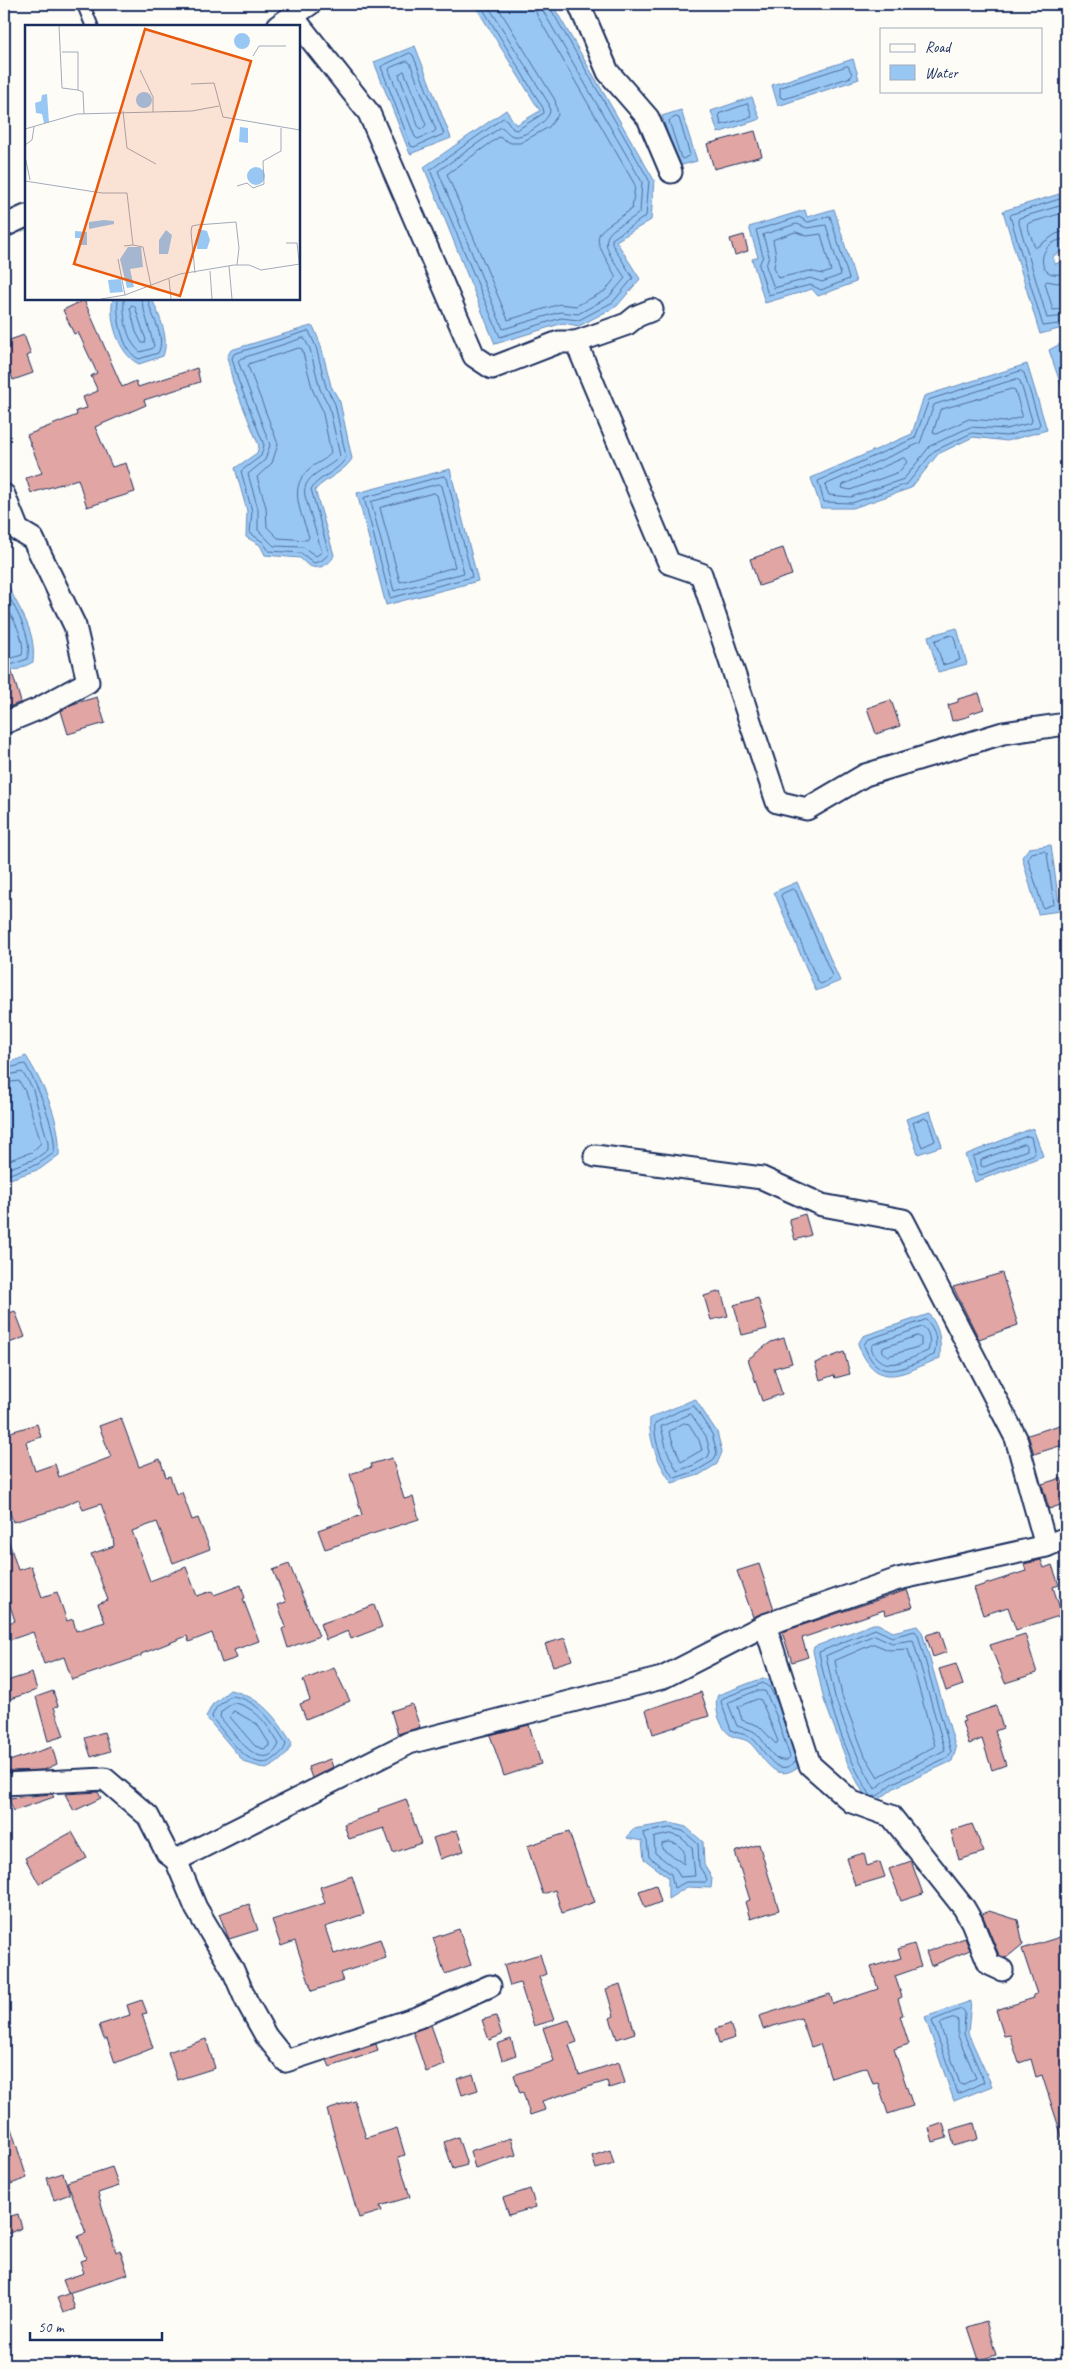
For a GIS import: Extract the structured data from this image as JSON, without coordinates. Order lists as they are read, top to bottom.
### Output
{
  "legend": ["Road", "Water"],
  "scale_bar": "50 m"
}
